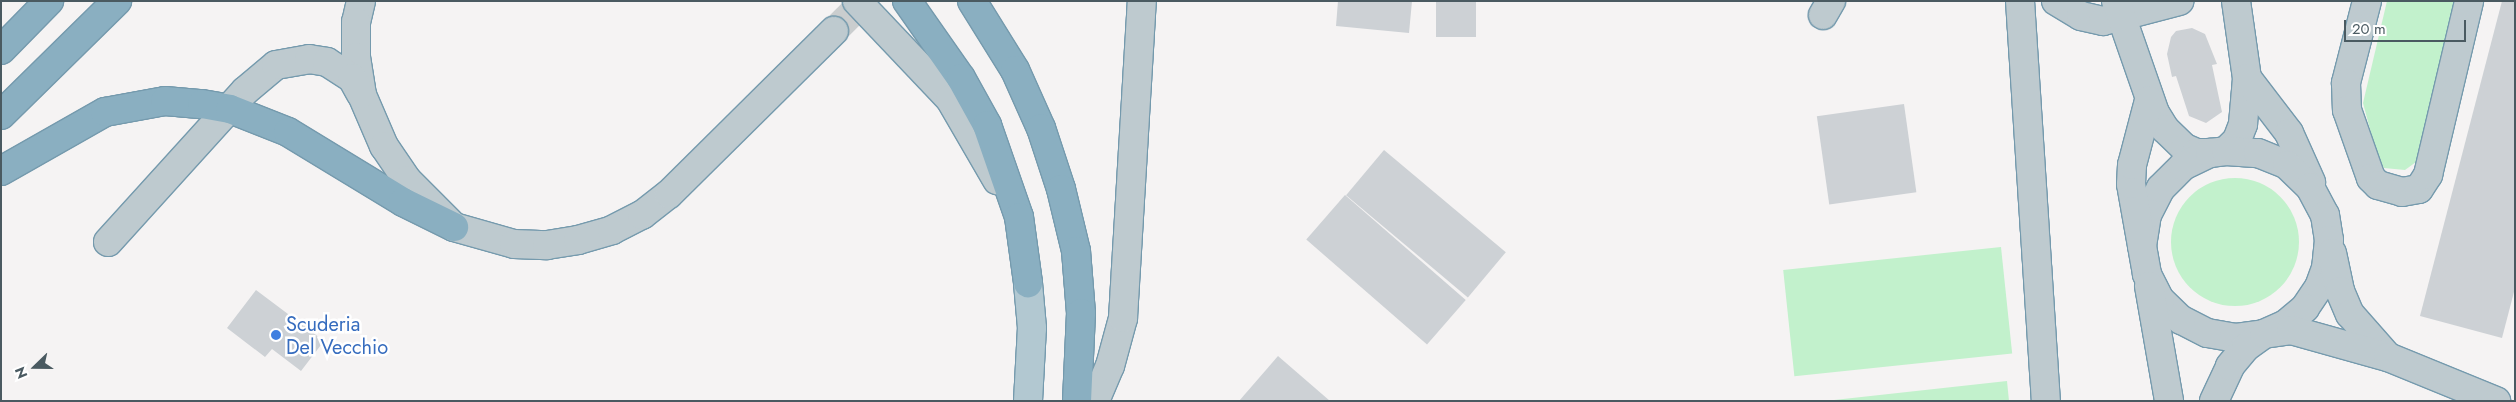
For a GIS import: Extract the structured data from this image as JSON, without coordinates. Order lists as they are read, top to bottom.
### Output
{
  "places": ["Scuderia Del Vecchio"],
  "scale_bar": "20 m",
  "north": "left"
}
